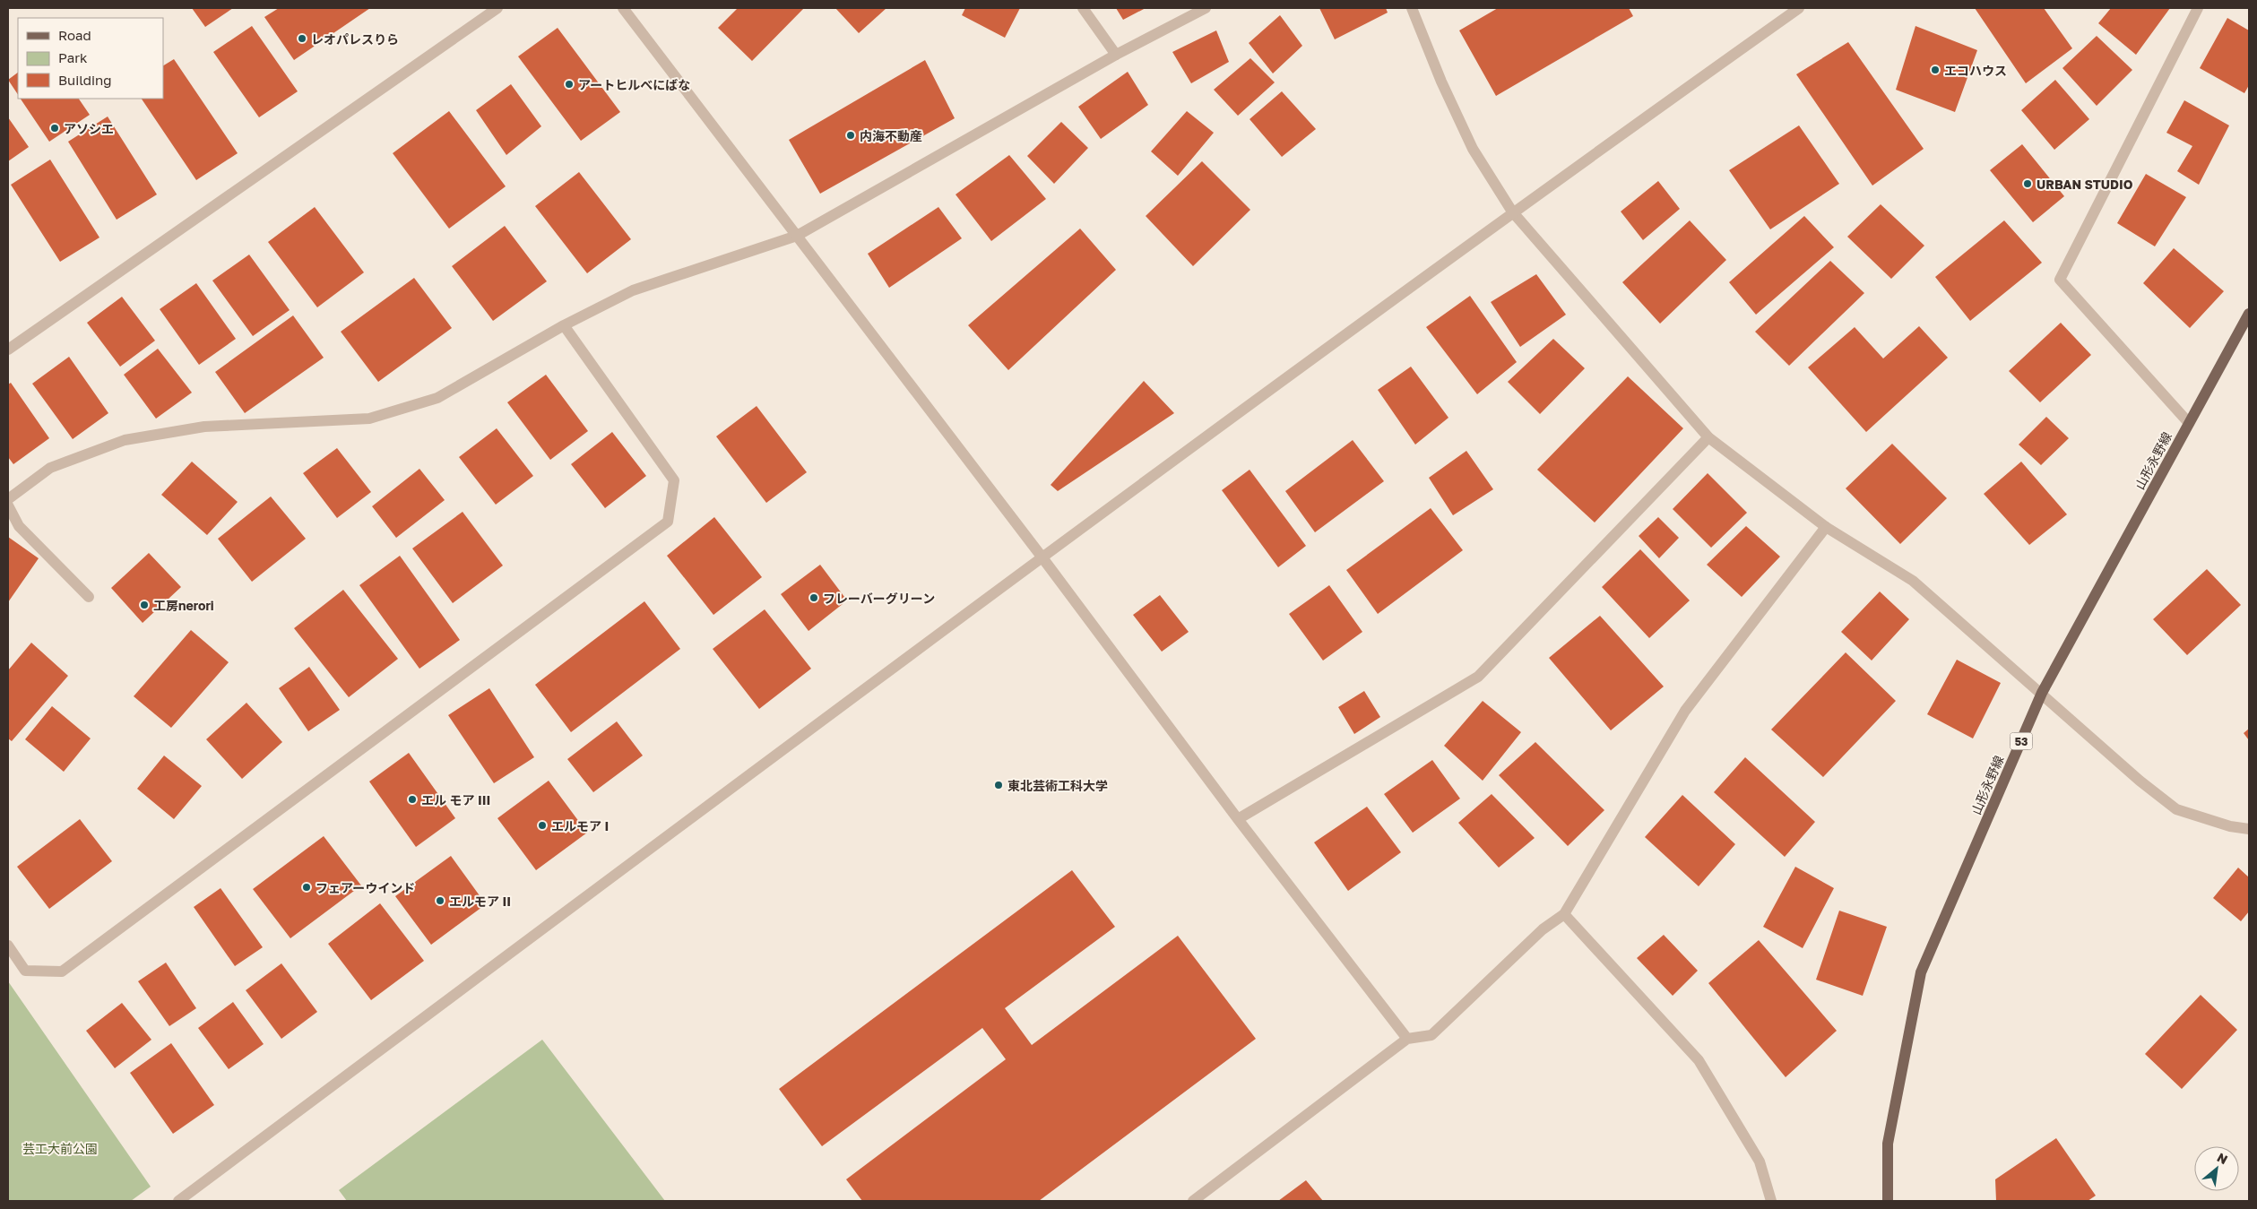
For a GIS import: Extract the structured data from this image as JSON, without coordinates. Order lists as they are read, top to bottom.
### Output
{
  "streets": {
    "main road": ["山形永野線", "53"]
  },
  "parks": ["芸工大前公園"],
  "places": [
    "レオパレスりら",
    "エコハウス",
    "アートヒルべにばな",
    "アソシエ",
    "内海不動産",
    "URBAN STUDIO",
    "フレーバーグリーン",
    "工房nerori",
    "東北芸術工科大学",
    "エル モア III",
    "エルモア I",
    "フェアーウインド",
    "エルモア II"
  ],
  "legend": ["Road", "Park", "Building"],
  "north": "top right"
}
